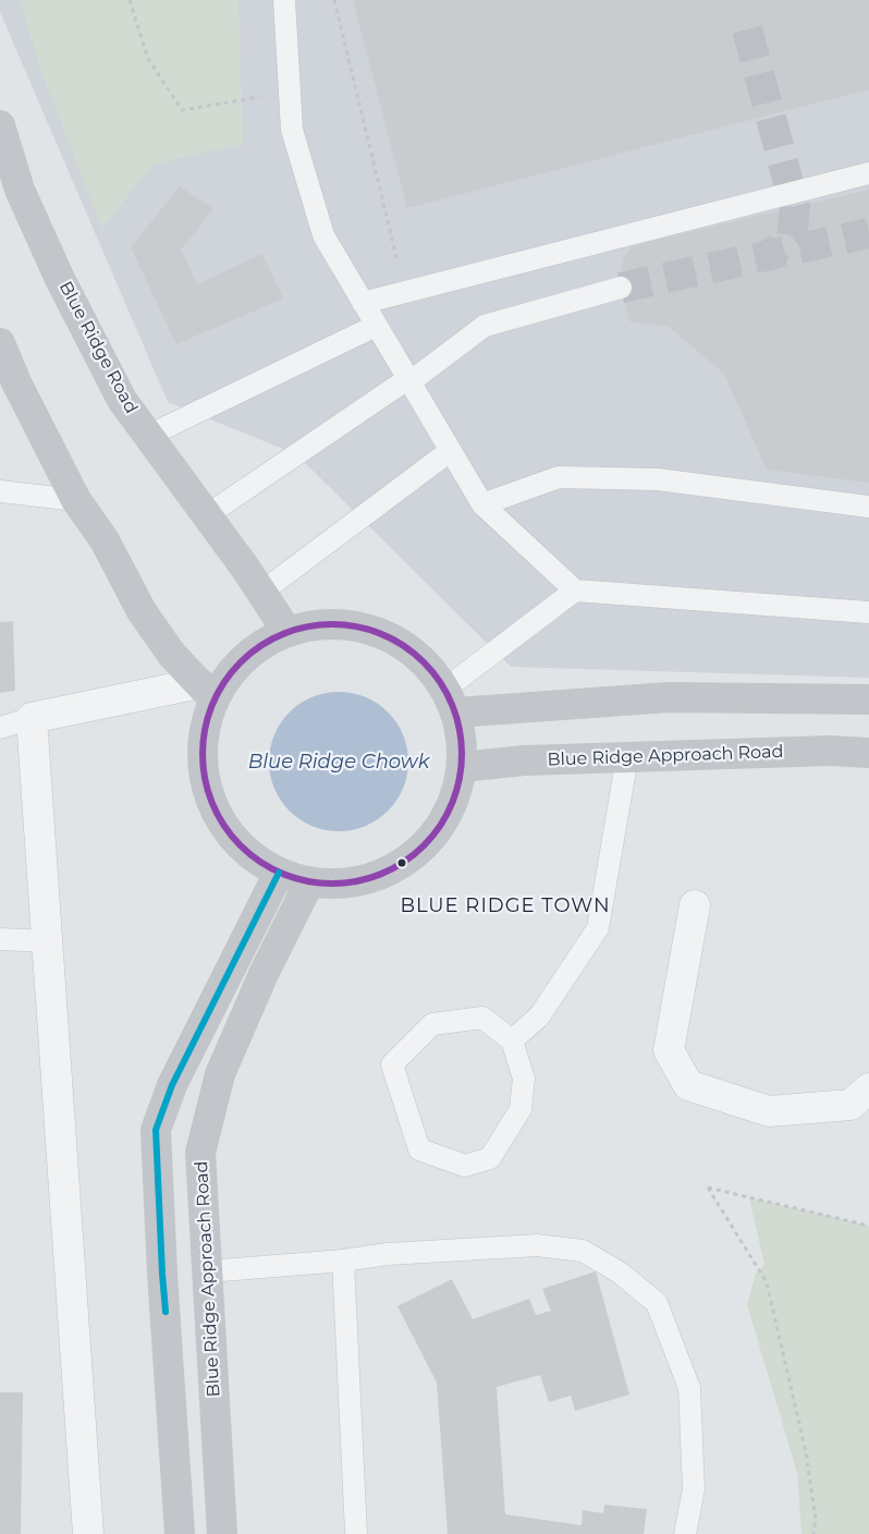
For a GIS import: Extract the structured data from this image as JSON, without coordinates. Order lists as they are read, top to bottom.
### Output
{
  "streets": {
    "street": ["Blue Ridge Road", "Blue Ridge Approach Road"]
  },
  "districts": ["BLUE RIDGE TOWN"],
  "water": ["Blue Ridge Chowk"]
}
